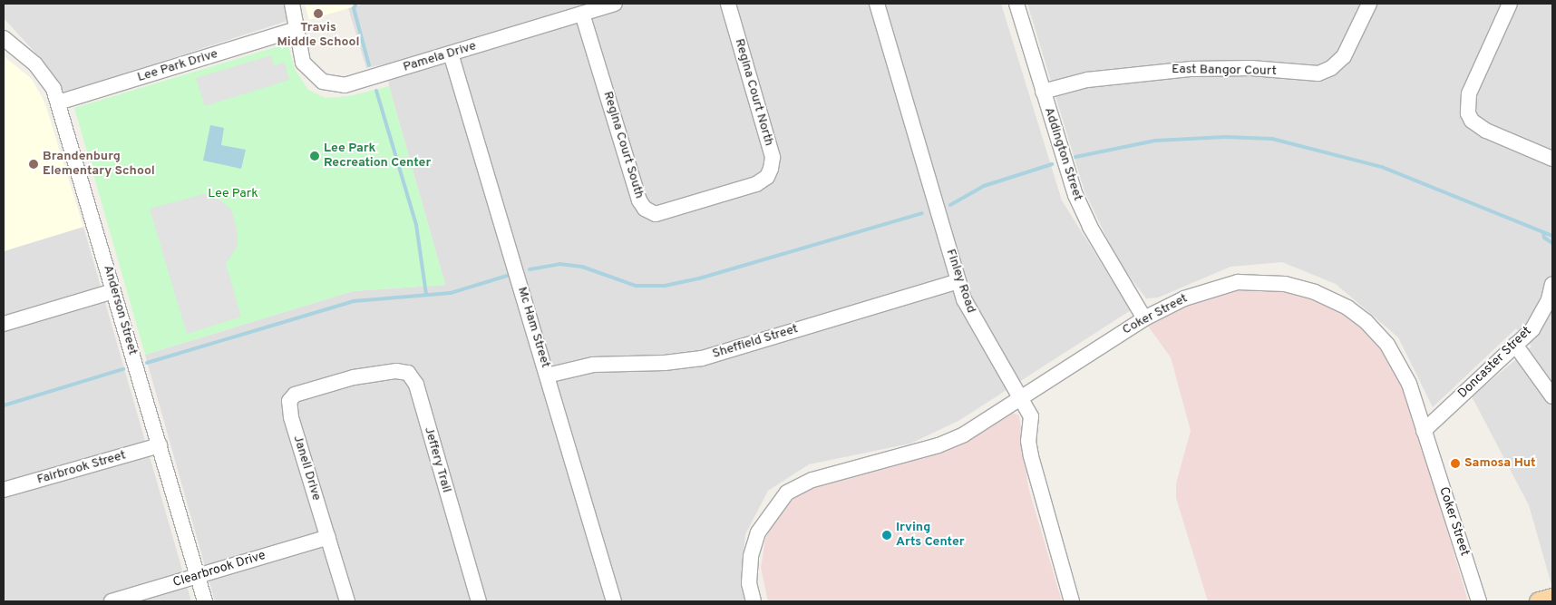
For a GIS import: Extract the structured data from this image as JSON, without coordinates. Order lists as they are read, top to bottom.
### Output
{
  "streets": {
    "street": [
      "Pamela Drive",
      "Lee Park Drive",
      "East Bangor Court",
      "Regina Court North",
      "Regina Court South",
      "Addington Street",
      "Finley Road",
      "Anderson Street",
      "Coker Street",
      "Mc Ham Street",
      "Sheffield Street",
      "Doncaster Street",
      "Jeffery Trail",
      "Fairbrook Street",
      "Janell Drive",
      "Clearbrook Drive"
    ]
  },
  "crossings": [
    ["Pamela Drive", "Lee Park Drive"],
    ["Pamela Drive", "Regina Court South"],
    ["Pamela Drive", "Mc Ham Street"],
    ["Lee Park Drive", "Anderson Street"],
    ["East Bangor Court", "Addington Street"],
    ["Regina Court North", "Regina Court South"],
    ["Addington Street", "Coker Street"],
    ["Finley Road", "Coker Street"],
    ["Finley Road", "Sheffield Street"],
    ["Anderson Street", "Fairbrook Street"],
    ["Anderson Street", "Clearbrook Drive"],
    ["Coker Street", "Doncaster Street"],
    ["Mc Ham Street", "Sheffield Street"],
    ["Jeffery Trail", "Janell Drive"],
    ["Janell Drive", "Clearbrook Drive"]
  ],
  "parks": ["Lee Park"],
  "places": [
    "Travis Middle School",
    "Lee Park Recreation Center",
    "Brandenburg Elementary School",
    "Samosa Hut",
    "Irving Arts Center"
  ]
}
